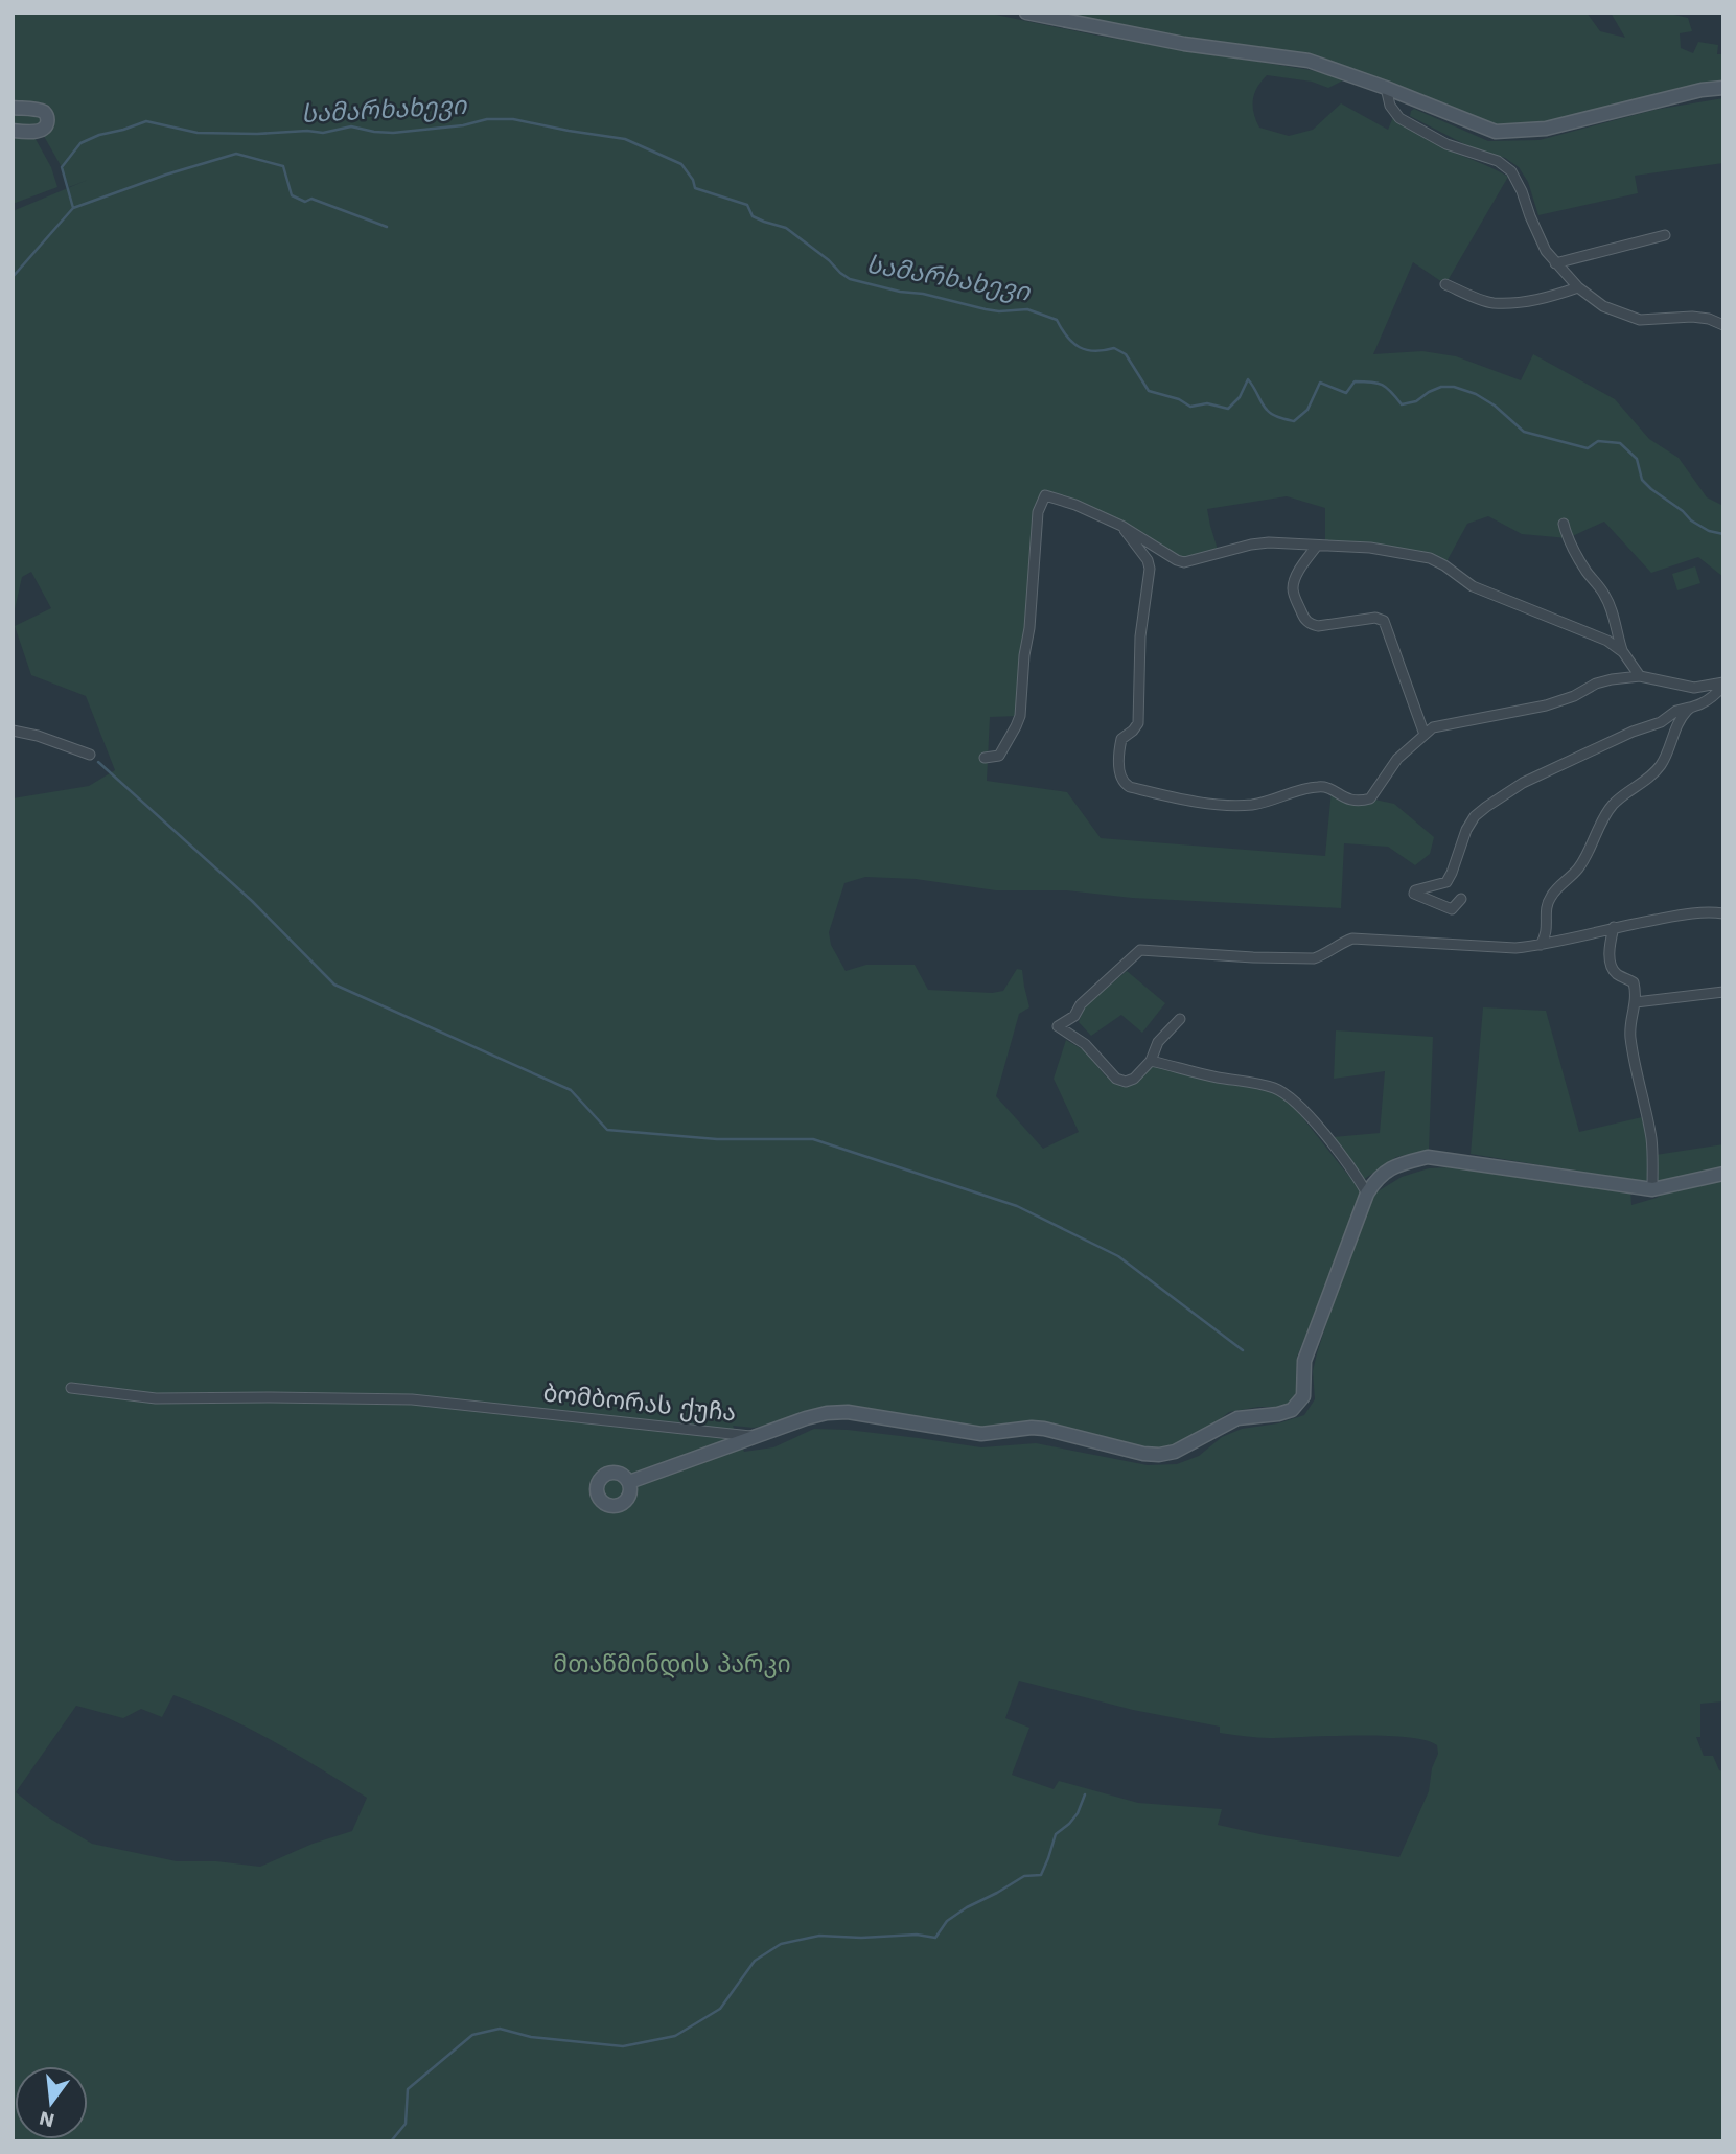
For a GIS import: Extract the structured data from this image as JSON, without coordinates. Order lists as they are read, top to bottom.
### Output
{
  "streets": {
    "street": ["ბომბორას ქუჩა"]
  },
  "water": ["სამარხახევი"],
  "parks": ["მთაწმინდის პარკი"],
  "north": "bottom"
}
